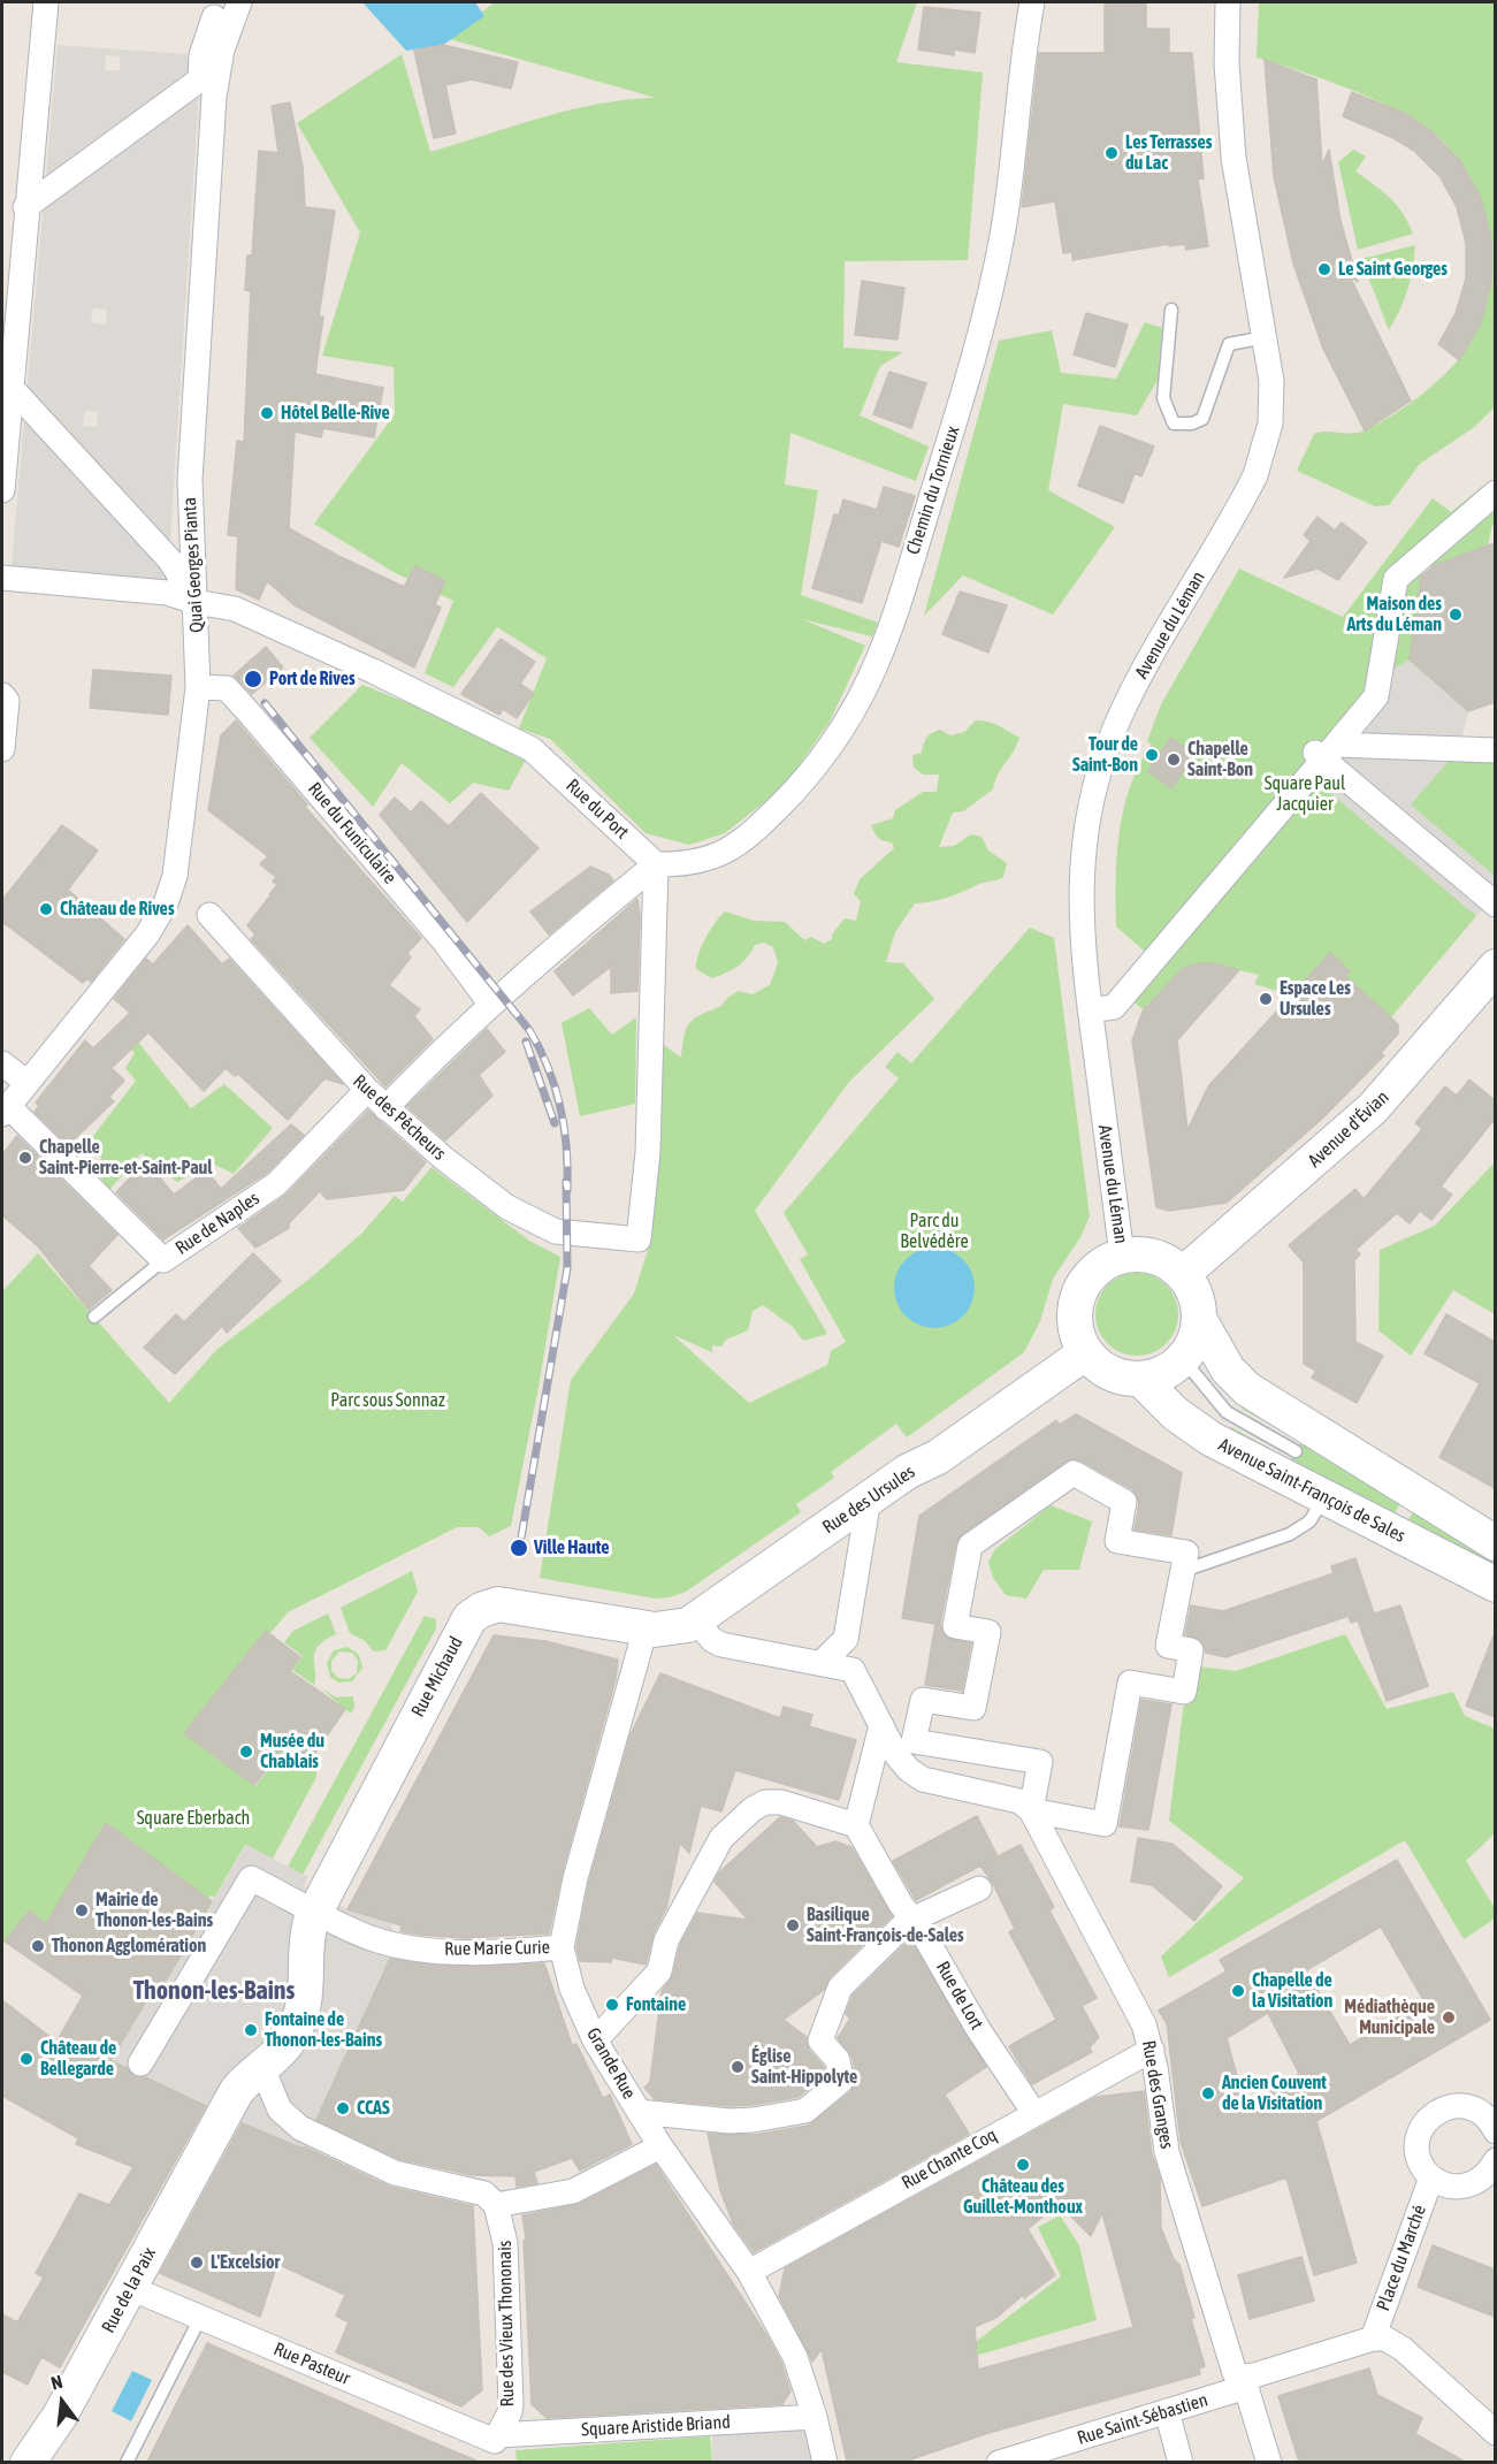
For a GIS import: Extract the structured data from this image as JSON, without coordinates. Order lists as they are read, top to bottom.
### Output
{
  "streets": {
    "street": [
      "Chemin du Tornieux",
      "Quai Georges Pianta",
      "Avenue du Léman",
      "Rue du Port",
      "Rue du Funiculaire",
      "Rue des Pêcheurs",
      "Avenue d'Évian",
      "Rue de Naples",
      "Avenue Saint-François de Sales",
      "Rue des Ursules",
      "Rue Michaud",
      "Rue Marie Curie",
      "Rue de Lort",
      "Grande Rue",
      "Rue des Granges",
      "Rue Chante Coq",
      "Place du Marché",
      "Rue de la Paix",
      "Rue des Vieux Thononais",
      "Rue Pasteur",
      "Rue Saint-Sébastien",
      "Square Aristide Briand"
    ]
  },
  "crossings": [
    ["Chemin du Tornieux", "Rue du Port"],
    ["Chemin du Tornieux", "Rue des Pêcheurs"],
    ["Quai Georges Pianta", "Rue du Port"],
    ["Quai Georges Pianta", "Rue du Funiculaire"],
    ["Quai Georges Pianta", "Rue de Naples"],
    ["Avenue du Léman", "Avenue d'Évian"],
    ["Avenue du Léman", "Avenue Saint-François de Sales"],
    ["Avenue du Léman", "Rue des Ursules"],
    ["Rue du Port", "Rue des Pêcheurs"],
    ["Rue des Pêcheurs", "Rue de Naples"],
    ["Avenue d'Évian", "Avenue Saint-François de Sales"],
    ["Avenue d'Évian", "Rue des Ursules"],
    ["Avenue Saint-François de Sales", "Rue des Ursules"],
    ["Rue des Ursules", "Rue Michaud"],
    ["Rue des Ursules", "Grande Rue"],
    ["Rue Michaud", "Rue Marie Curie"],
    ["Rue Michaud", "Grande Rue"],
    ["Rue Michaud", "Rue de la Paix"],
    ["Rue Marie Curie", "Grande Rue"],
    ["Rue Marie Curie", "Rue de la Paix"],
    ["Rue de Lort", "Rue Chante Coq"],
    ["Grande Rue", "Rue Chante Coq"],
    ["Grande Rue", "Square Aristide Briand"],
    ["Rue des Granges", "Rue Chante Coq"],
    ["Rue des Granges", "Rue Saint-Sébastien"],
    ["Rue de la Paix", "Rue Pasteur"],
    ["Rue des Vieux Thononais", "Rue Pasteur"],
    ["Rue des Vieux Thononais", "Square Aristide Briand"],
    ["Rue Pasteur", "Square Aristide Briand"]
  ],
  "districts": ["Thonon-les-Bains"],
  "parks": [
    "Square Paul Jacquier",
    "Parc du Belvédère",
    "Parc sous Sonnaz",
    "Square Eberbach"
  ],
  "places": [
    "Les Terrasses du Lac",
    "Le Saint Georges",
    "Hôtel Belle-Rive",
    "Maison des Arts du Léman",
    "Port de Rives",
    "Tour de Saint-Bon",
    "Chapelle Saint-Bon",
    "Château de Rives",
    "Espace Les Ursules",
    "Chapelle Saint-Pierre-et-Saint-Paul",
    "Ville Haute",
    "Musée du Chablais",
    "Mairie de Thonon-les-Bains",
    "Basilique Saint-François-de-Sales",
    "Thonon Agglomération",
    "Chapelle de la Visitation",
    "Fontaine",
    "Médiathèque Municipale",
    "Fontaine de Thonon-les-Bains",
    "Château de Bellegarde",
    "Église Saint-Hippolyte",
    "Ancien Couvent de la Visitation",
    "CCAS",
    "Château des Guillet-Monthoux",
    "L'Excelsior"
  ],
  "north": "top"
}
